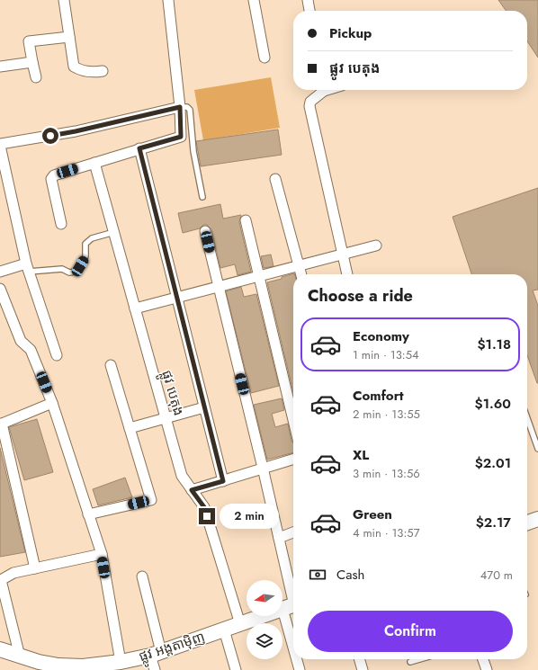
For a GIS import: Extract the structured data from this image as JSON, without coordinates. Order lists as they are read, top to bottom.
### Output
{
  "streets": {
    "street": ["ផ្លូវ បេតុង", "ផ្លូវ អង្តតាម៉ិញ"]
  },
  "crossings": [
    ["ផ្លូវ បេតុង", "ផ្លូវ អង្តតាម៉ិញ"]
  ],
  "north": "left",
  "page": {
    "banner": ["Pickup", "ផ្លូវ បេតុង"],
    "heading": "Choose a ride",
    "list": [
      {
        "name": "Economy",
        "note": "1 min · 13:54",
        "value": "$1.18"
      },
      {
        "name": "Comfort",
        "note": "2 min · 13:55",
        "value": "$1.60"
      },
      {
        "name": "XL",
        "note": "3 min · 13:56",
        "value": "$2.01"
      },
      {
        "name": "Green",
        "note": "4 min · 13:57",
        "value": "$2.17"
      }
    ],
    "bubble": "2 min",
    "pay": ["Cash", "470 m"],
    "buttons": "Confirm"
  }
}
